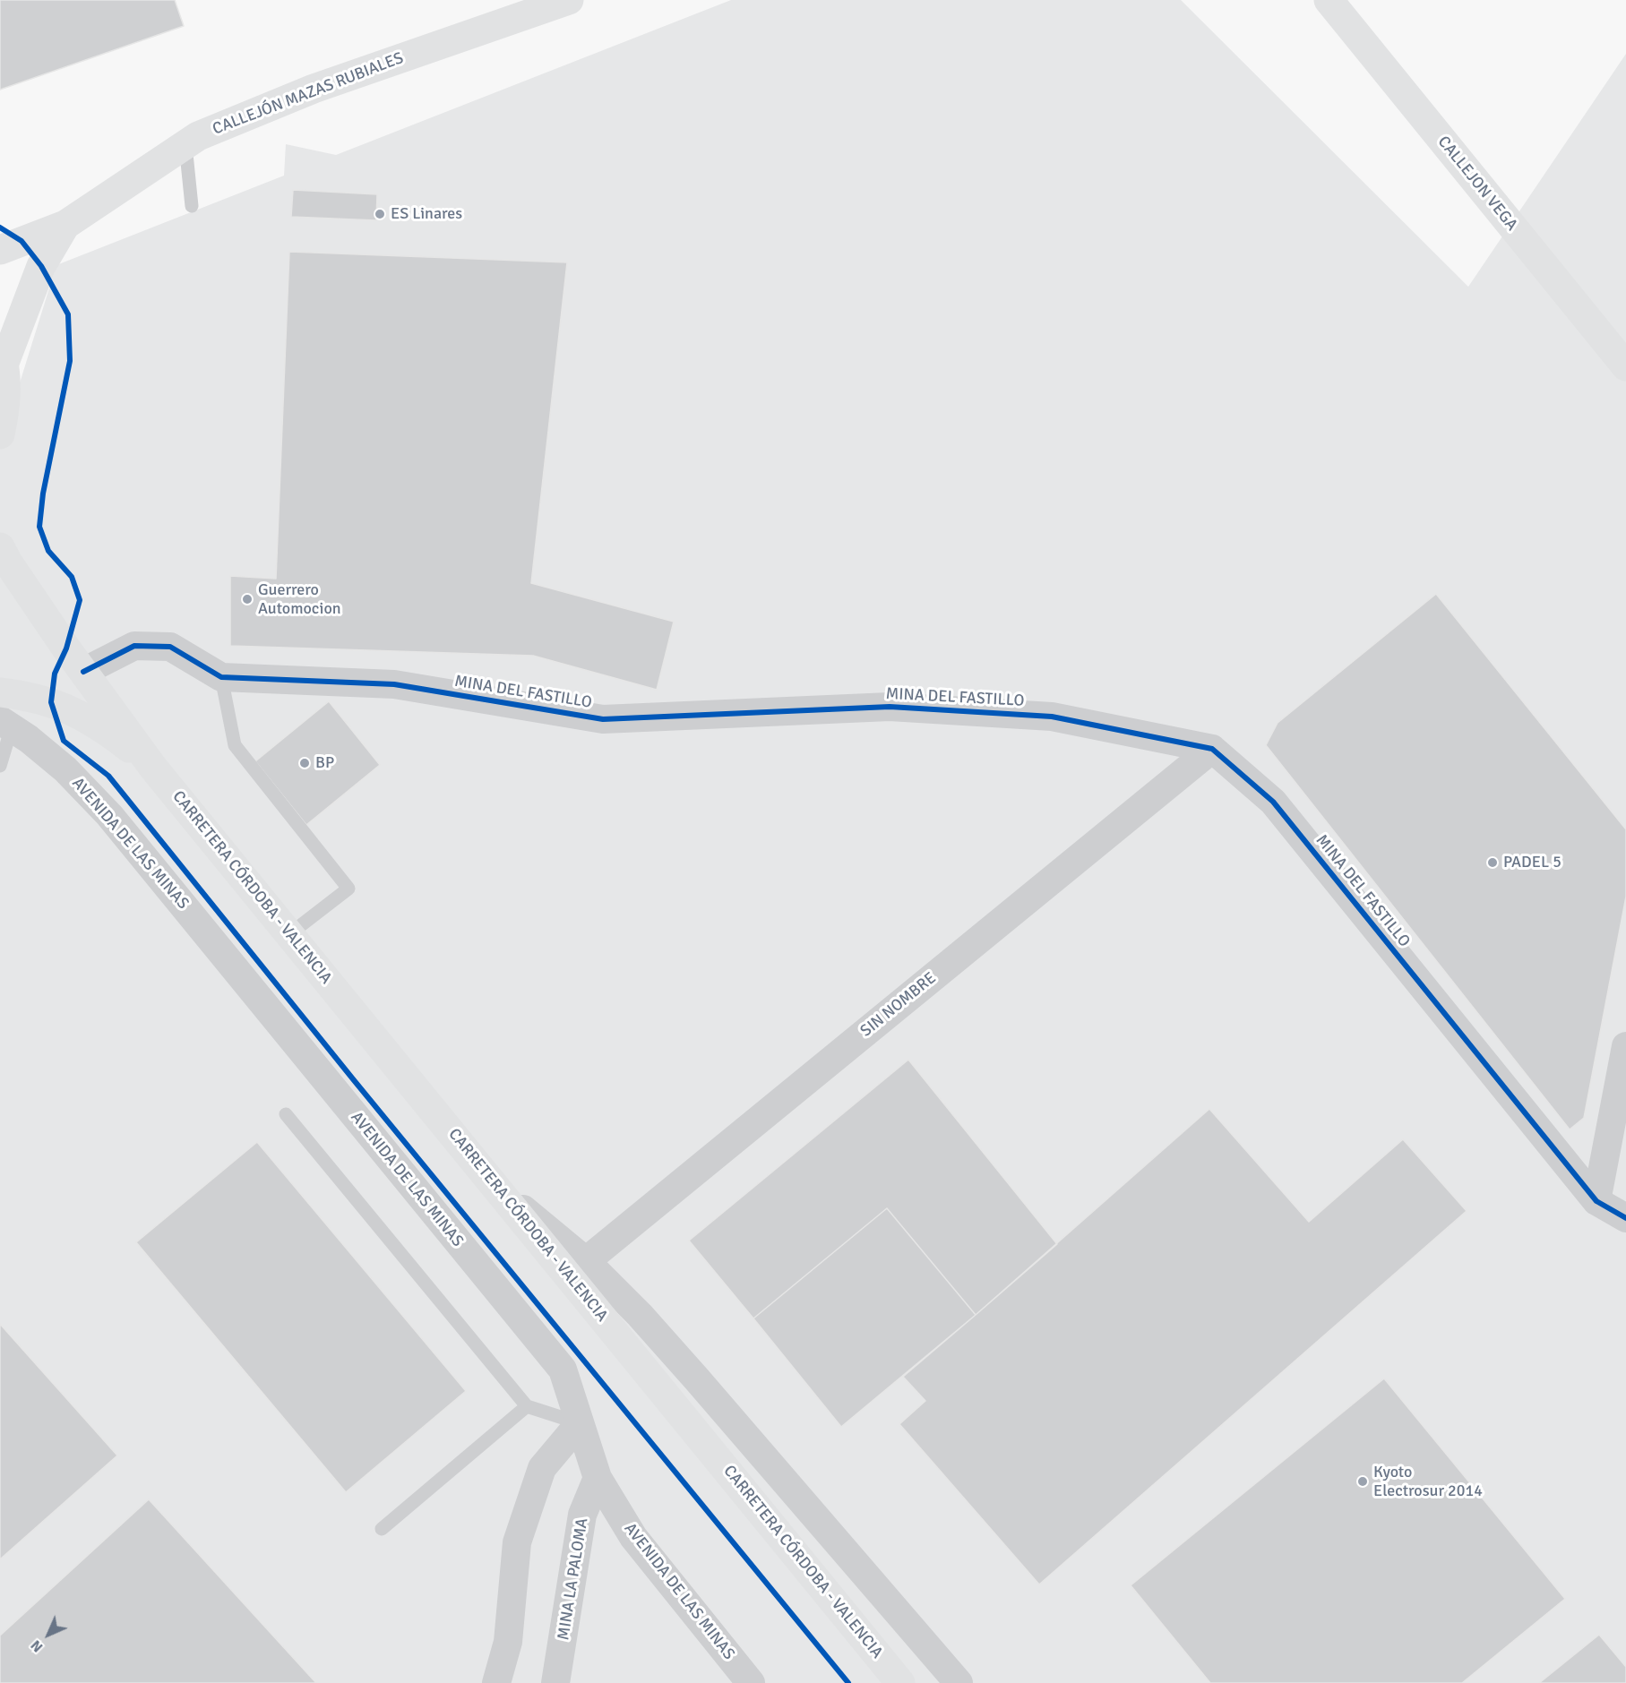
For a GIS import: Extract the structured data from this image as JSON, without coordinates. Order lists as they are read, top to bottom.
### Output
{
  "streets": {
    "main road": ["CALLEJÓN MAZAS RUBIALES", "CALLEJON VEGA", "CARRETERA CÓRDOBA - VALENCIA"],
    "street": [
      "MINA DEL FASTILLO",
      "AVENIDA DE LAS MINAS",
      "SIN NOMBRE",
      "MINA LA PALOMA"
    ]
  },
  "crossings": [
    ["MINA DEL FASTILLO", "CARRETERA CÓRDOBA - VALENCIA"],
    ["MINA DEL FASTILLO", "SIN NOMBRE"],
    ["AVENIDA DE LAS MINAS", "MINA LA PALOMA"]
  ],
  "places": [
    "ES Linares",
    "Guerrero Automocion",
    "BP",
    "PADEL 5",
    "Kyoto Electrosur 2014"
  ],
  "north": "bottom left"
}
